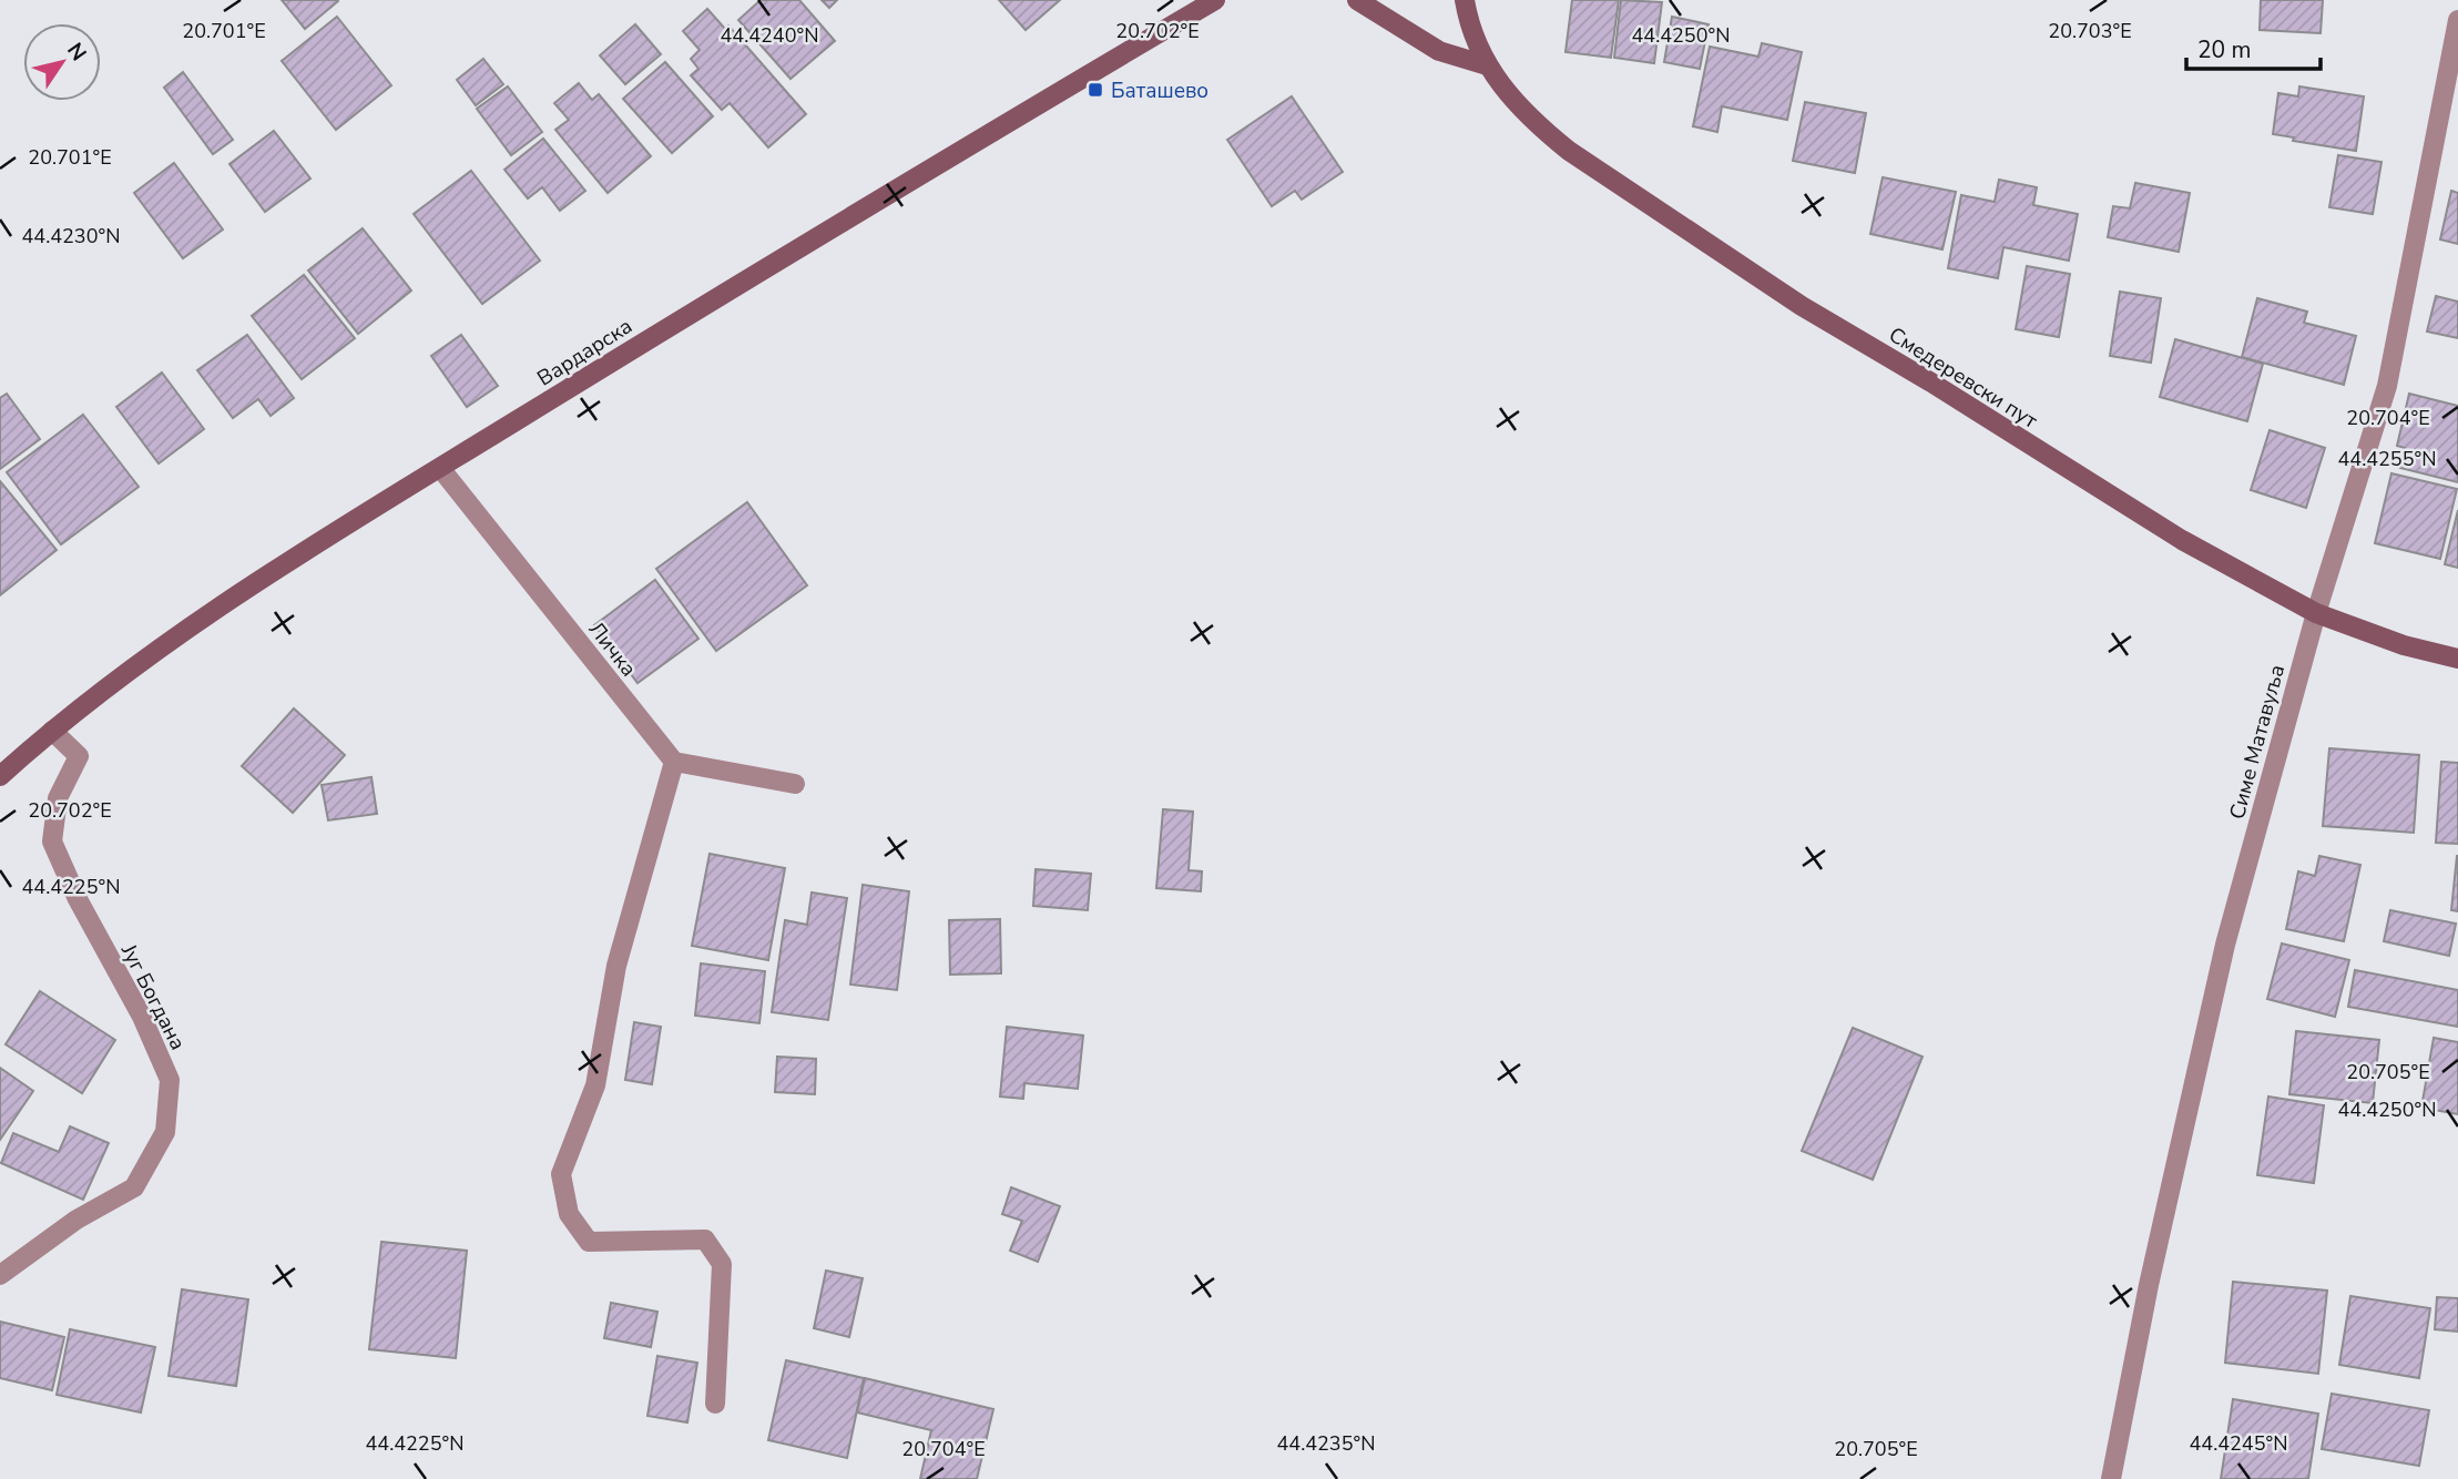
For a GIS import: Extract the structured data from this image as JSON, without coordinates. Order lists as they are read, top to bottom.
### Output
{
  "streets": {
    "main road": ["Вардарска", "Смедеревски пут"],
    "street": ["Личка", "Симе Матавуља", "Југ Богдана"]
  },
  "crossings": [
    ["Вардарска", "Личка"],
    ["Вардарска", "Југ Богдана"],
    ["Смедеревски пут", "Симе Матавуља"]
  ],
  "places": {
    "transit": ["Баташево"]
  },
  "scale_bar": "20 m",
  "north": "top right",
  "coordinates": [
    "20.702°E",
    "20.701°E",
    "20.703°E",
    "44.4240°N",
    "44.4250°N",
    "44.4230°N",
    "20.704°E",
    "44.4255°N",
    "44.4225°N",
    "20.705°E",
    "44.4235°N",
    "44.4245°N"
  ]
}
